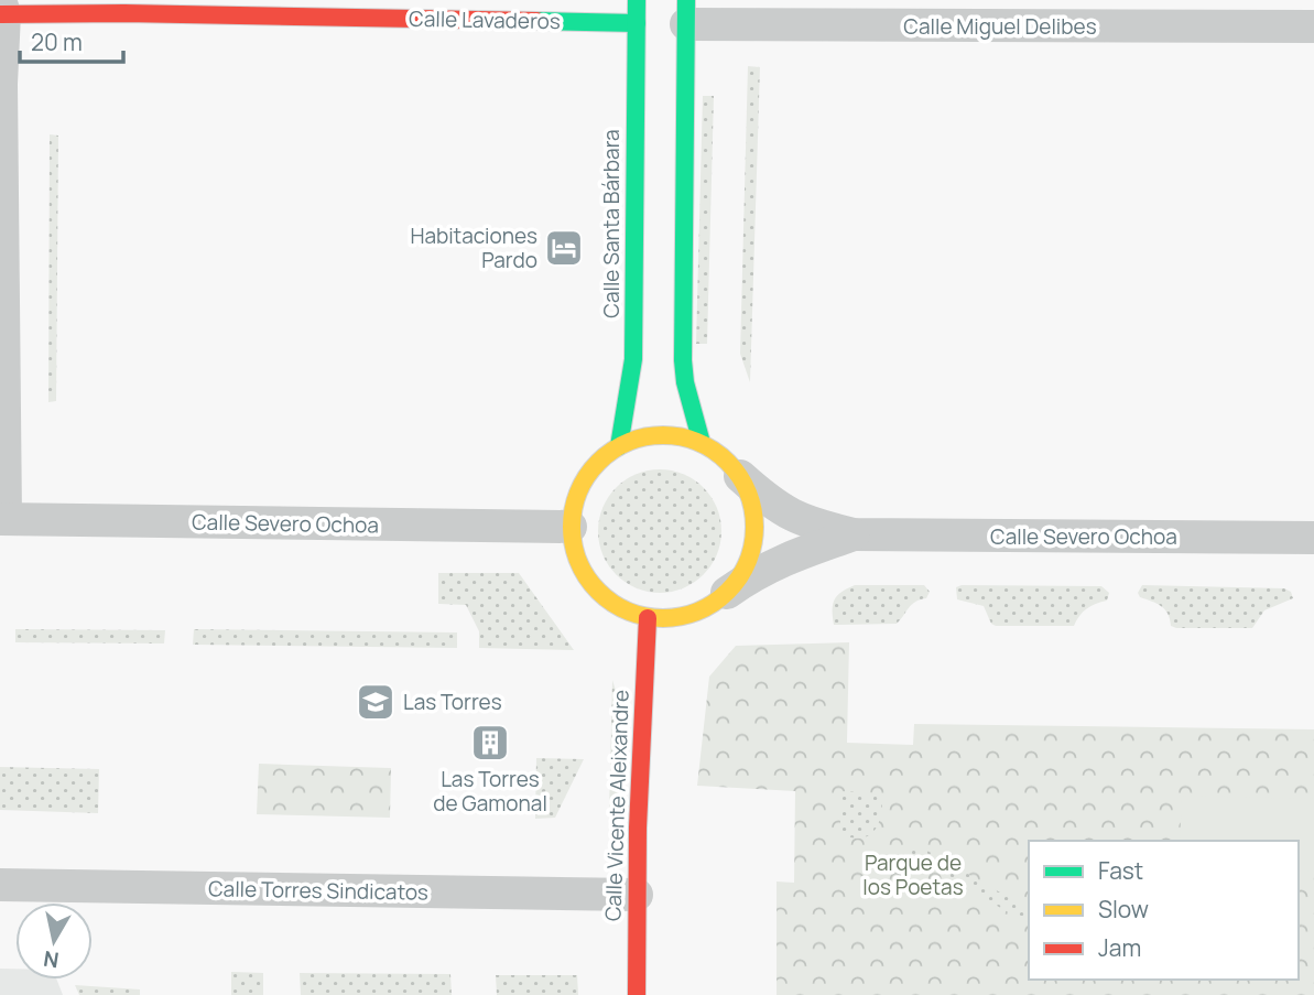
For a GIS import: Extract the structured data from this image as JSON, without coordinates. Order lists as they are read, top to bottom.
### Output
{
  "streets": {
    "main road": ["Calle Lavaderos", "Calle Santa Bárbara", "Calle Vicente Aleixandre"],
    "street": ["Calle Miguel Delibes", "Calle Severo Ochoa", "Calle Torres Sindicatos"]
  },
  "crossings": [
    ["Calle Lavaderos", "Calle Santa Bárbara"],
    ["Calle Santa Bárbara", "Calle Severo Ochoa"],
    ["Calle Santa Bárbara", "Calle Vicente Aleixandre"],
    ["Calle Severo Ochoa", "Calle Vicente Aleixandre"],
    ["Calle Vicente Aleixandre", "Calle Torres Sindicatos"]
  ],
  "parks": ["Parque de los Poetas"],
  "places": {
    "hotel": ["Habitaciones Pardo"],
    "school or university": ["Las Torres"],
    "building": ["Las Torres de Gamonal"]
  },
  "legend": ["Fast", "Slow", "Jam"],
  "scale_bar": "20 m",
  "north": "bottom"
}
